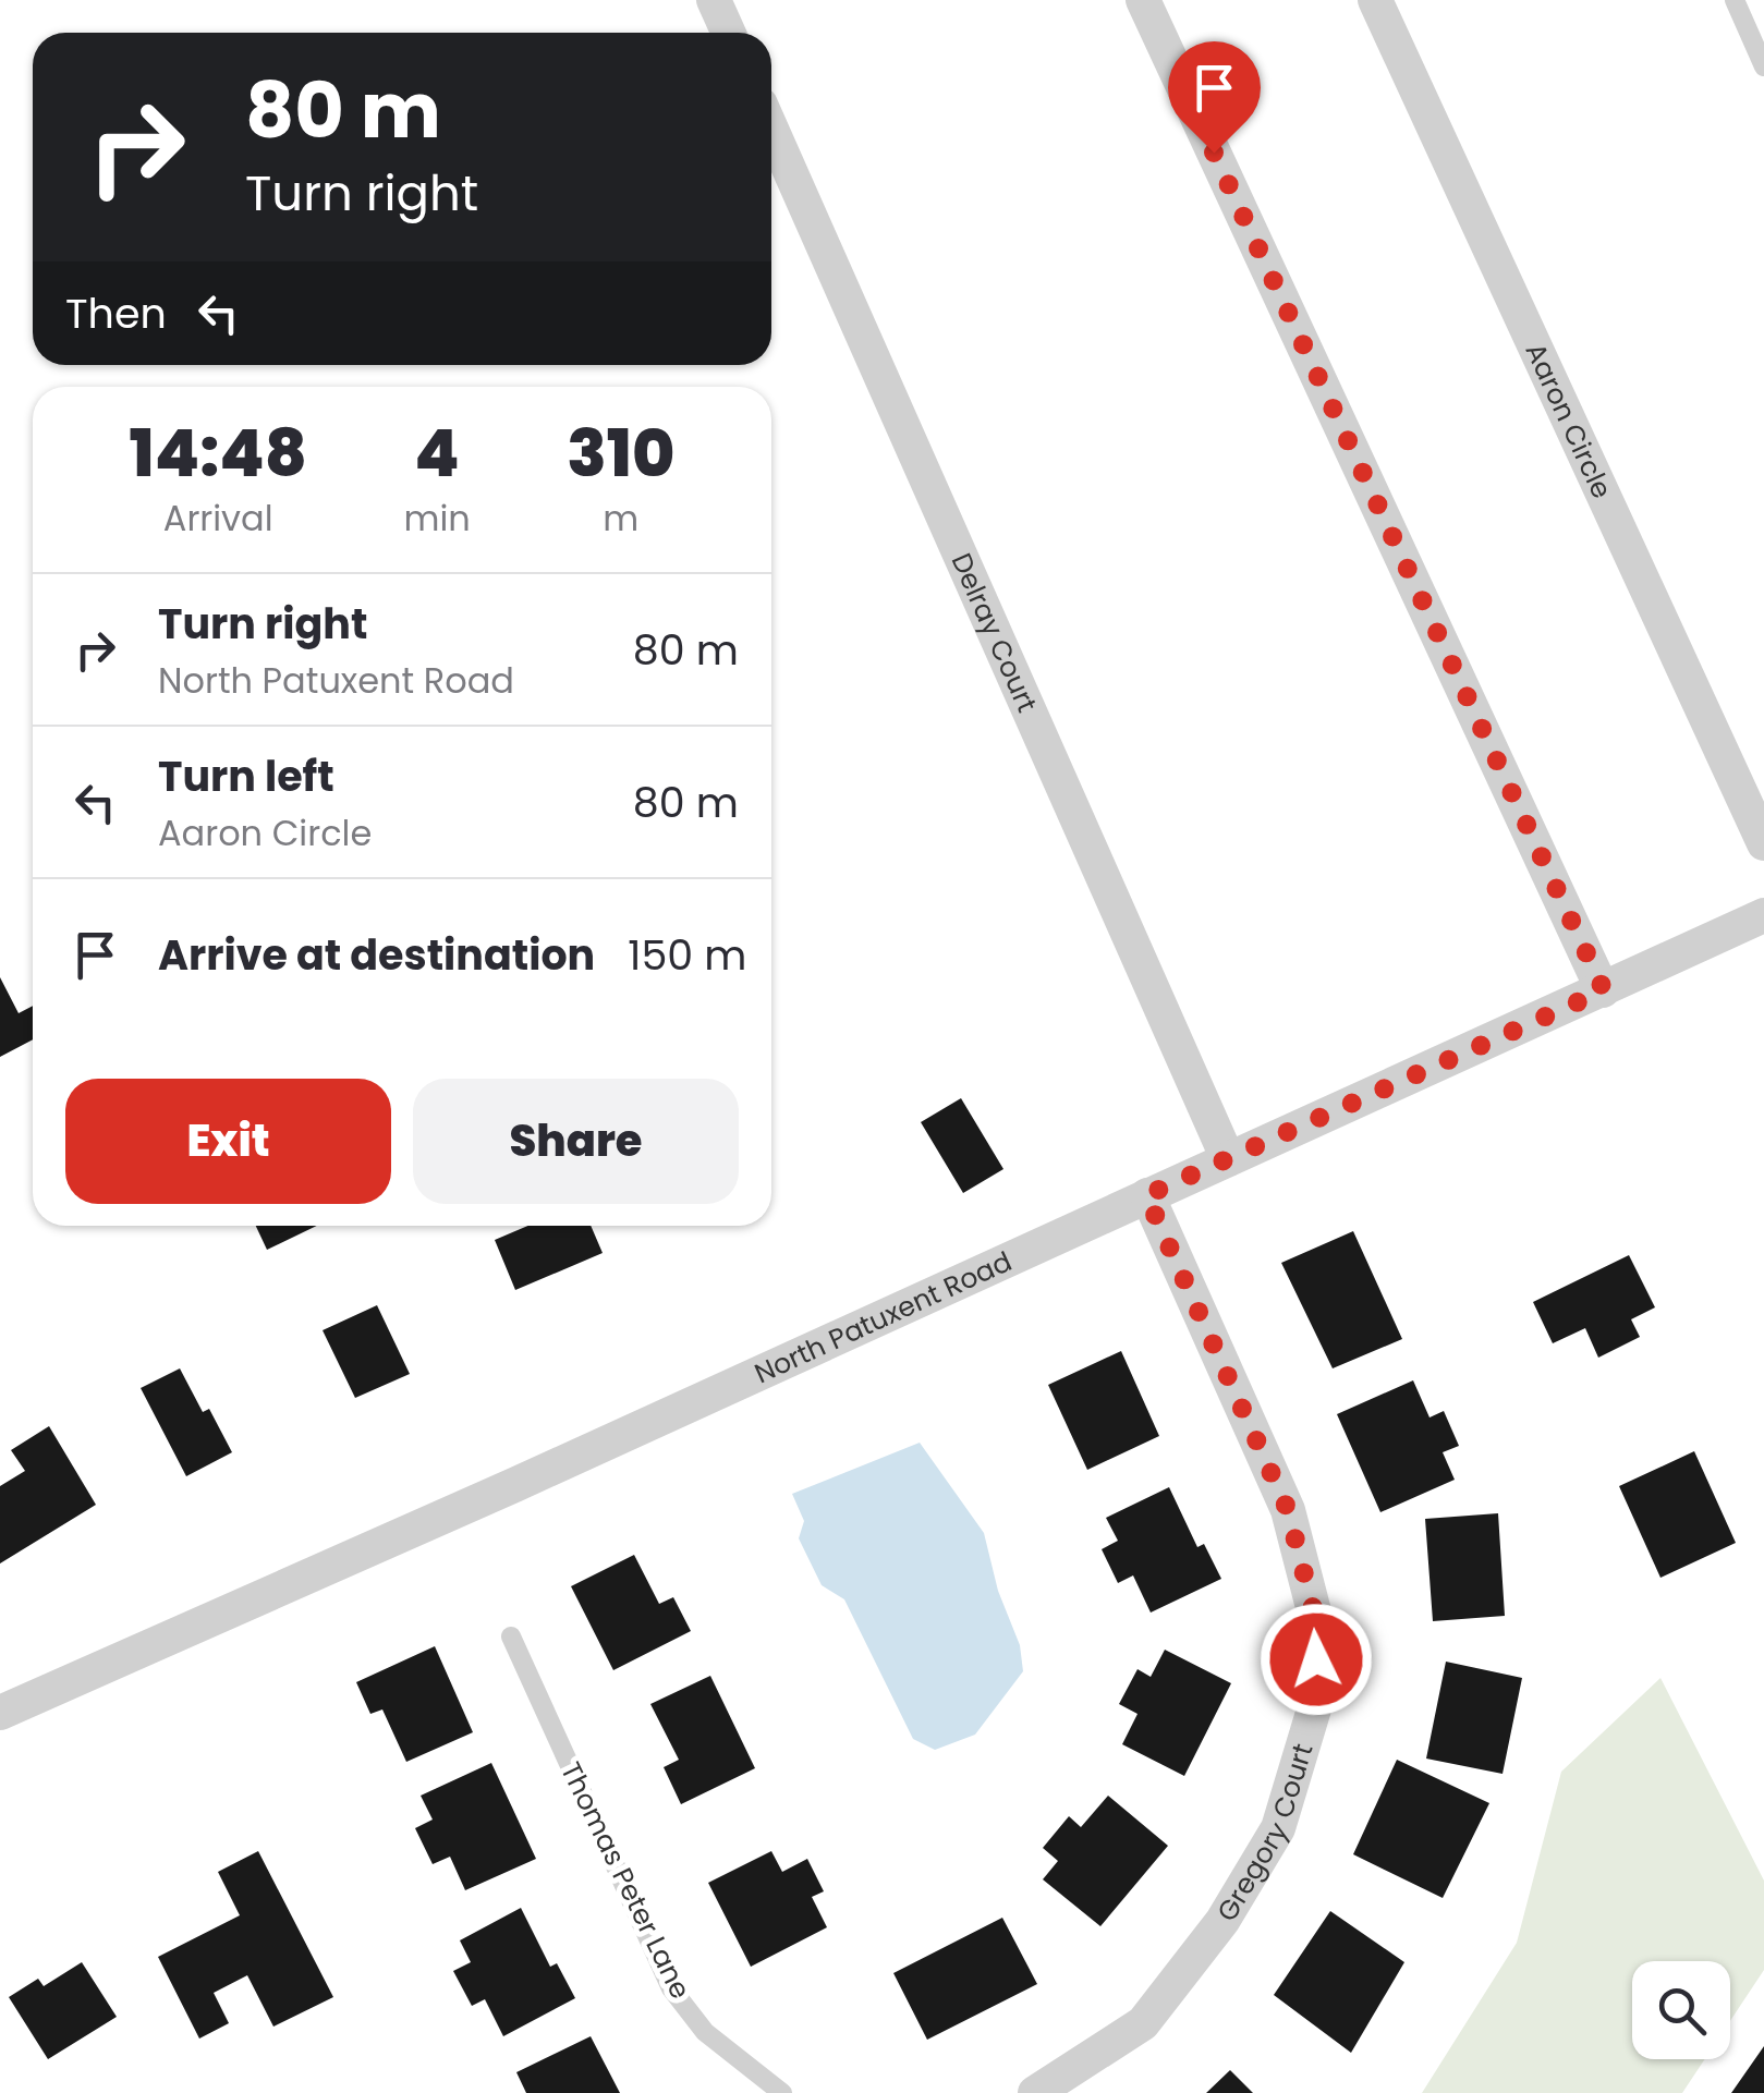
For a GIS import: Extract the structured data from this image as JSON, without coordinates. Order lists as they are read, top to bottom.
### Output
{
  "streets": {
    "street": [
      "Aaron Circle",
      "Delray Court",
      "North Patuxent Road",
      "Gregory Court"
    ],
    "lane": ["Thomas Peter Lane"]
  },
  "crossings": [
    ["Delray Court", "North Patuxent Road"],
    ["North Patuxent Road", "Gregory Court"]
  ],
  "page": {
    "turn": ["80 m", "Turn right"],
    "then": "Then",
    "eta": [
      "14:48",
      "Arrival",
      "4",
      "min",
      "310",
      "m"
    ],
    "list": [
      {
        "name": "Turn right",
        "note": "North Patuxent Road",
        "value": "80 m"
      },
      {
        "name": "Turn left",
        "note": "Aaron Circle",
        "value": "80 m"
      },
      {
        "name": "Arrive at destination",
        "value": "150 m"
      }
    ],
    "buttons": ["Exit", "Share"]
  }
}
